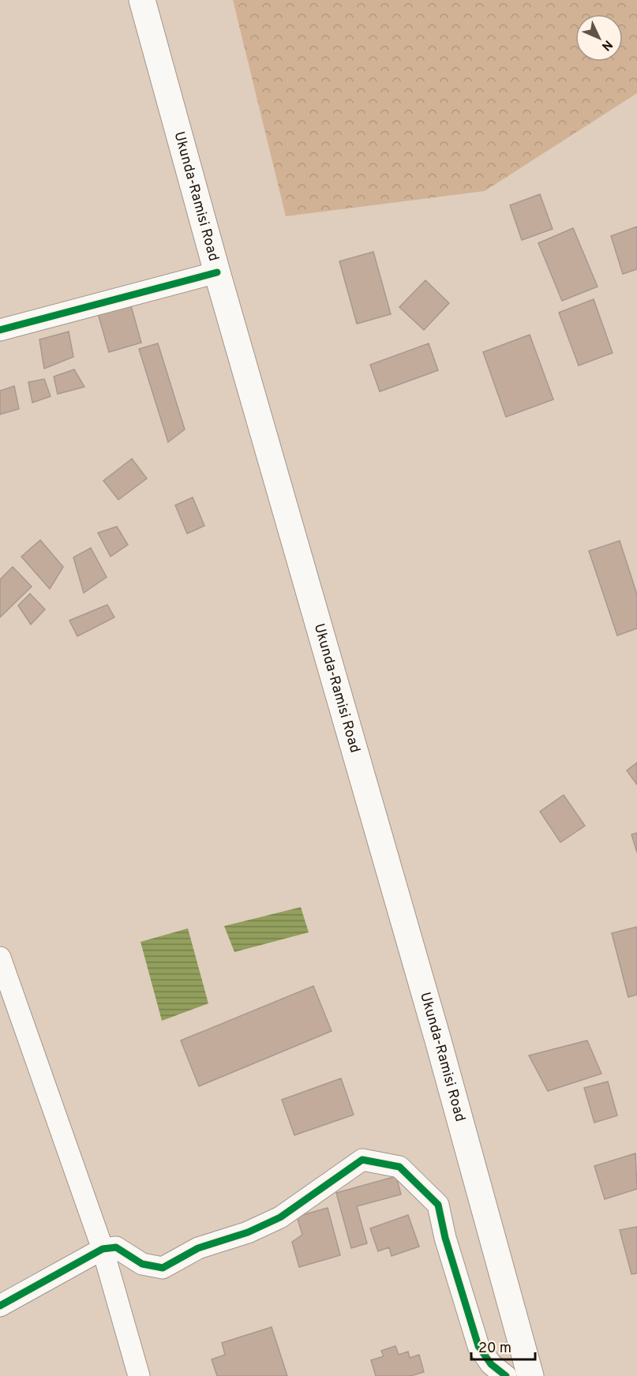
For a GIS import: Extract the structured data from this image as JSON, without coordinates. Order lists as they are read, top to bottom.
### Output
{
  "streets": {
    "highway": ["Ukunda-Ramisi Road"]
  },
  "scale_bar": "20 m",
  "north": "bottom right"
}
